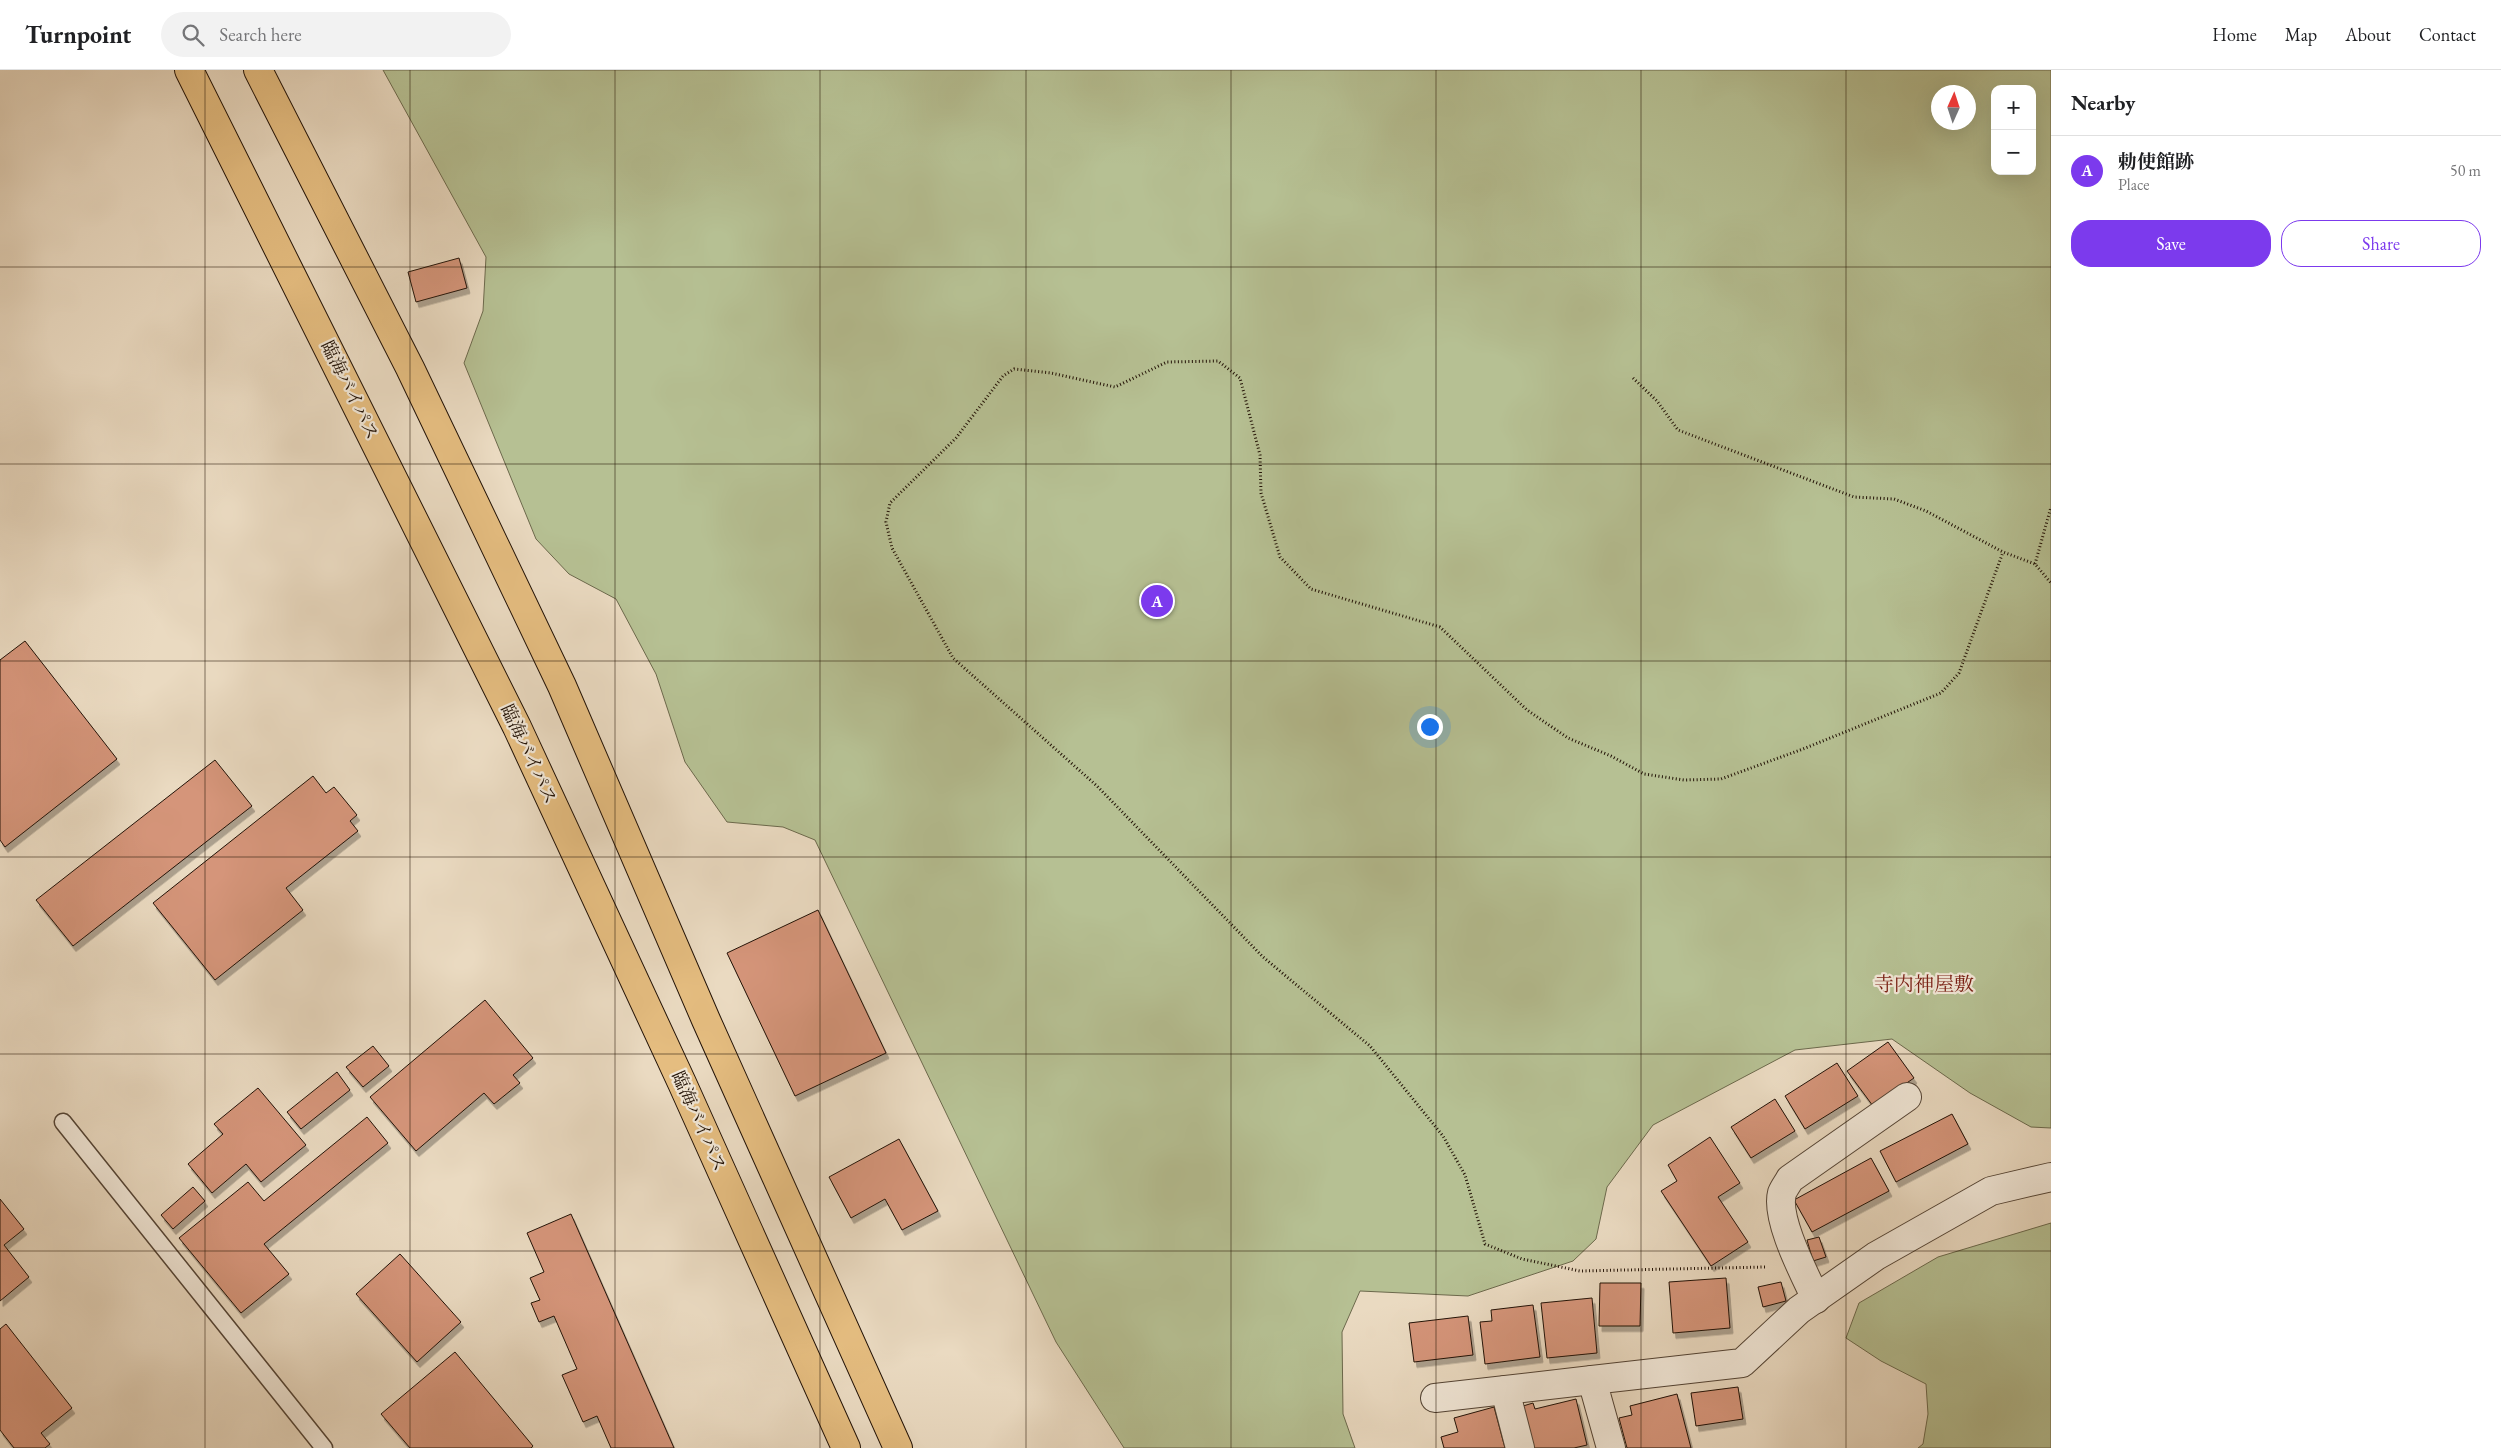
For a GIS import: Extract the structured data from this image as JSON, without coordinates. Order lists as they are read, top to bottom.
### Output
{
  "streets": {
    "highway": ["臨海バイパス"]
  },
  "districts": ["寺内神屋敷"],
  "north": "top",
  "page": {
    "header": "Turnpoint",
    "search": "Search here",
    "nav": [
      "Home",
      "Map",
      "About",
      "Contact"
    ],
    "heading": "Nearby",
    "map_buttons": ["+", "−"],
    "list": [
      {
        "mark": "A",
        "name": "勅使館跡",
        "note": "Place",
        "value": "50 m"
      }
    ],
    "buttons": ["Save", "Share"],
    "pins": "A"
  }
}
